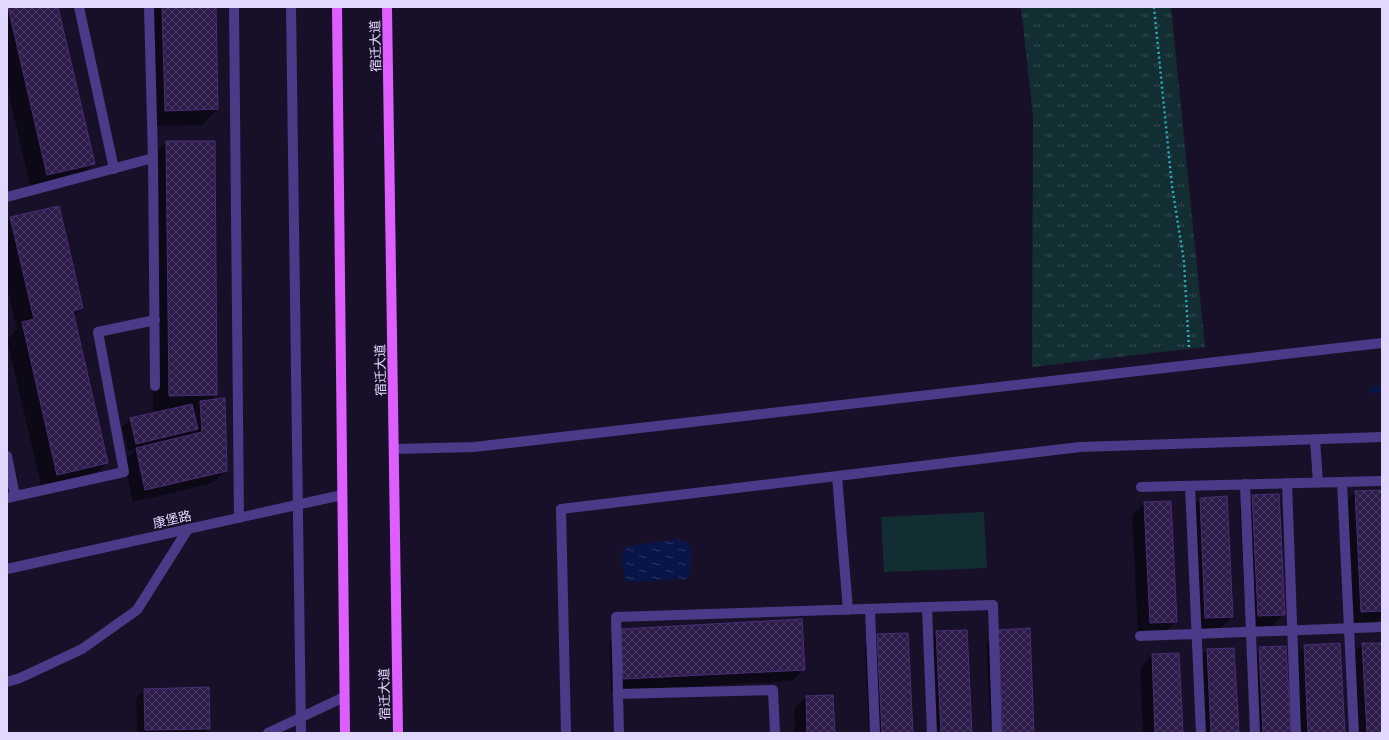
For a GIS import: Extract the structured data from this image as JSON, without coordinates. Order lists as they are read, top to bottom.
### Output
{
  "streets": {
    "main road": ["宿迁大道"],
    "street": ["康堡路"]
  }
}
